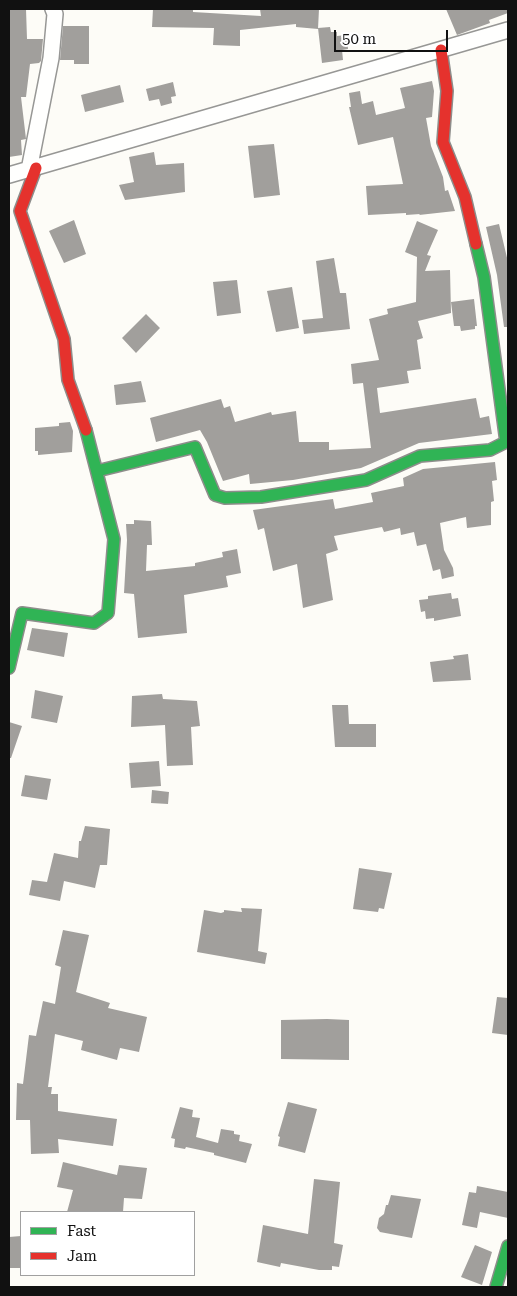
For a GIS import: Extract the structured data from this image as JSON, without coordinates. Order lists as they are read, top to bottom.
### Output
{
  "legend": ["Fast", "Jam"],
  "scale_bar": "50 m"
}
